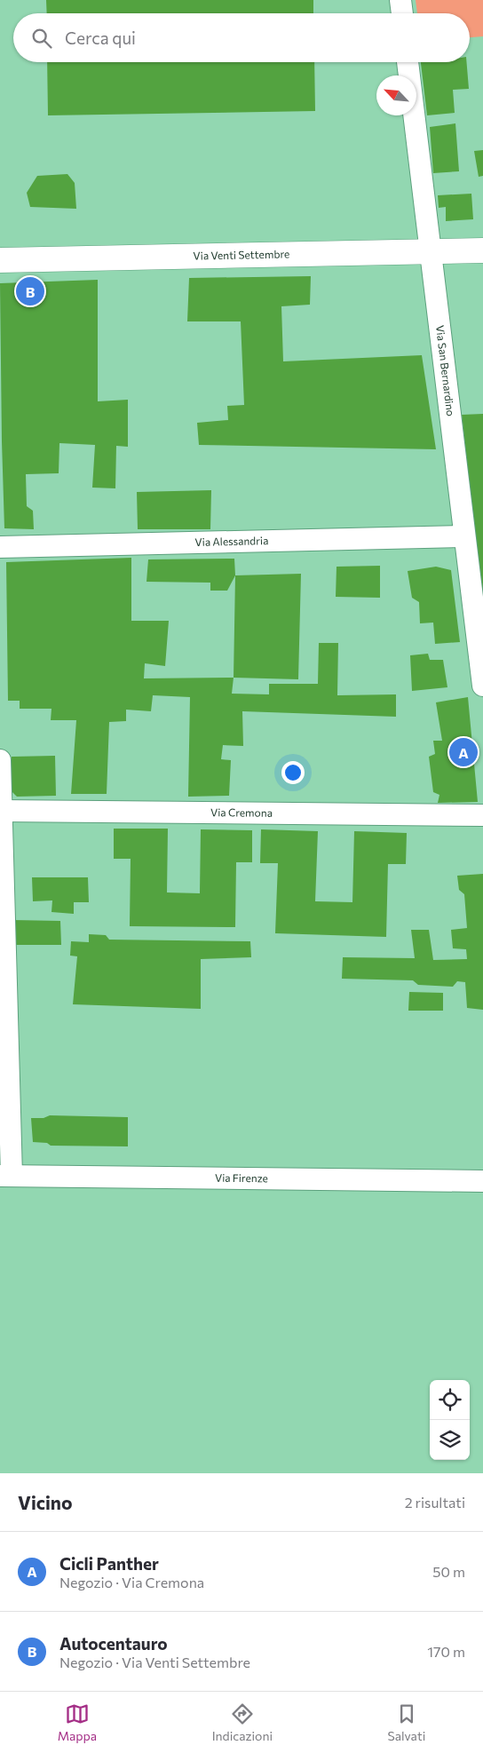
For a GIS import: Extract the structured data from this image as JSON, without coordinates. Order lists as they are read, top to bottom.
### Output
{
  "streets": {
    "street": [
      "Via Venti Settembre",
      "Via San Bernardino",
      "Via Alessandria",
      "Via Cremona",
      "Via Firenze"
    ]
  },
  "crossings": [
    ["Via Venti Settembre", "Via San Bernardino"],
    ["Via San Bernardino", "Via Alessandria"]
  ],
  "north": "top left",
  "page": {
    "search": "Cerca qui",
    "pins": ["B", "A"],
    "heading": ["Vicino", "2 risultati"],
    "list": [
      {
        "mark": "A",
        "name": "Cicli Panther",
        "note": "Negozio · Via Cremona",
        "value": "50 m"
      },
      {
        "mark": "B",
        "name": "Autocentauro",
        "note": "Negozio · Via Venti Settembre",
        "value": "170 m"
      }
    ],
    "nav": ["Mappa", "Indicazioni", "Salvati"]
  }
}
